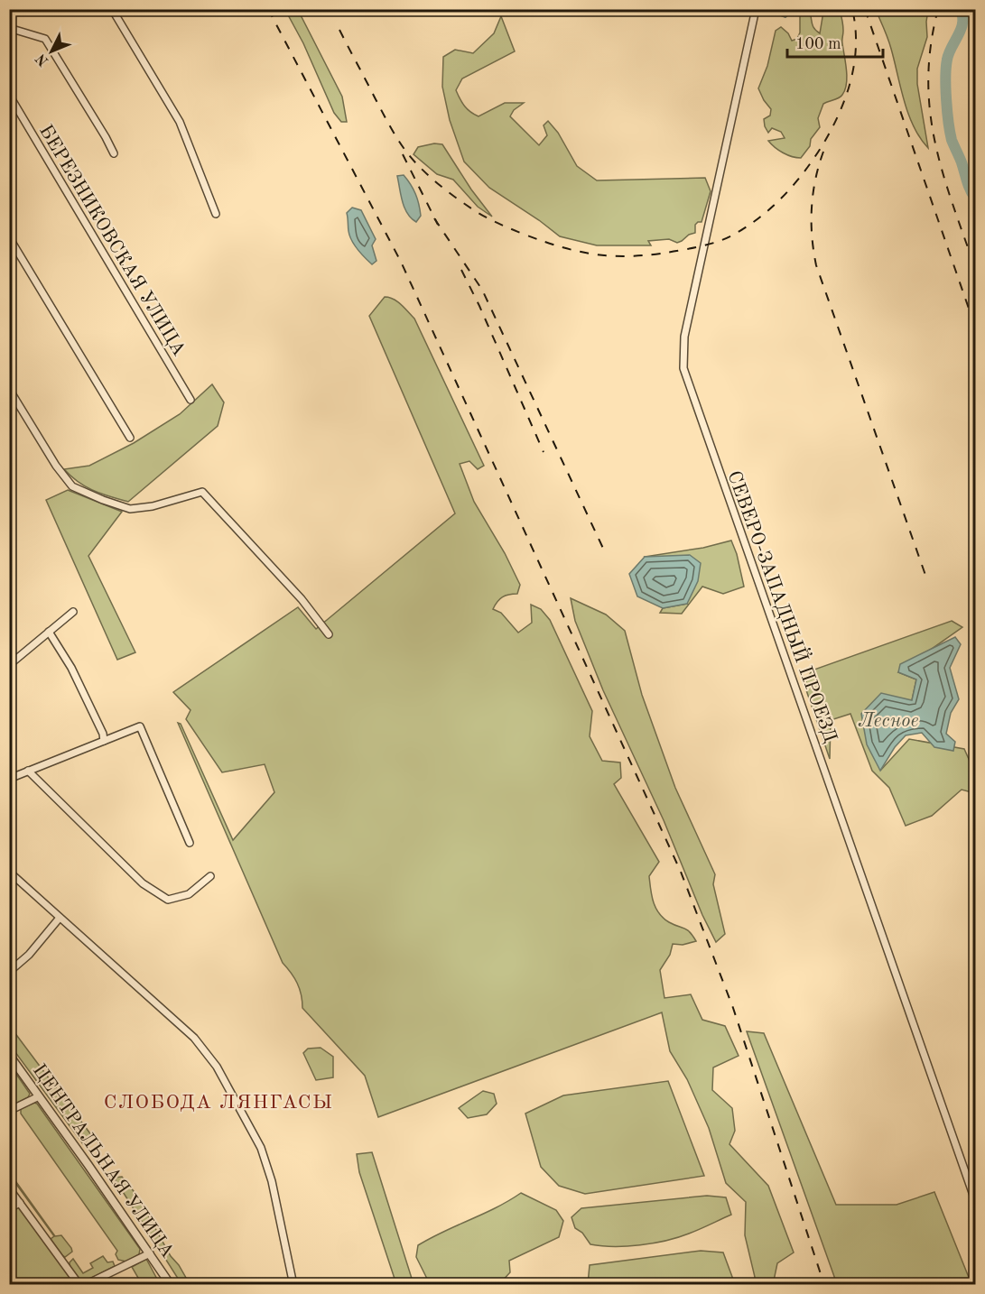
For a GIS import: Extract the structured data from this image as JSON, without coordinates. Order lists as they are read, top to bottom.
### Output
{
  "streets": {
    "street": ["БЕРЕЗНИКОВСКАЯ УЛИЦА", "СЕВЕРО-ЗАПАДНЫЙ ПРОЕЗД", "ЦЕНТРАЛЬНАЯ УЛИЦА"]
  },
  "districts": ["СЛОБОДА ЛЯНГАСЫ"],
  "water": ["Лесное"],
  "scale_bar": "100 m",
  "north": "bottom left"
}
